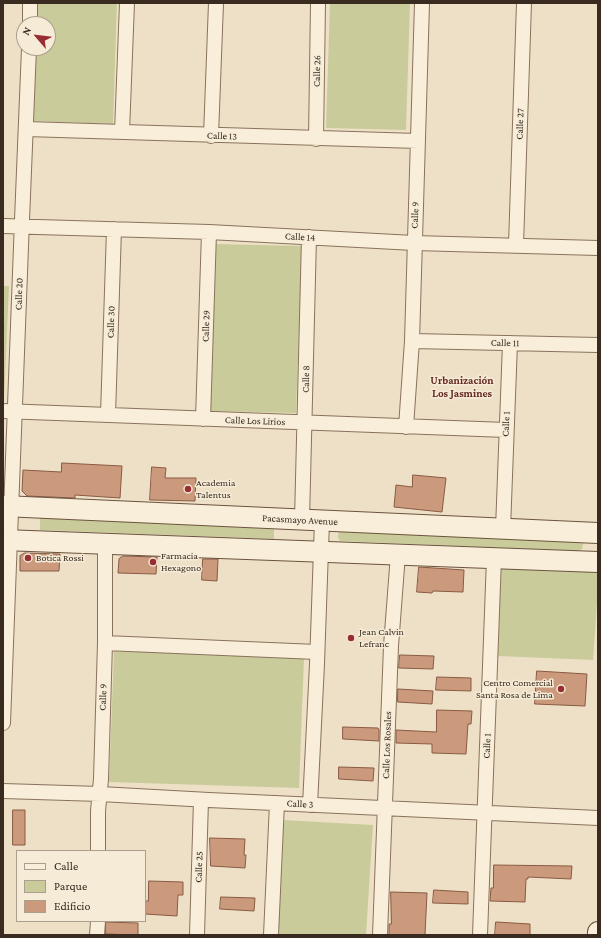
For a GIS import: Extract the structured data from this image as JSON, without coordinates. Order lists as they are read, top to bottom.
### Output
{
  "streets": {
    "main road": ["Pacasmayo Avenue"],
    "street": [
      "Calle 26",
      "Calle 27",
      "Calle 13",
      "Calle 9",
      "Calle 14",
      "Calle 20",
      "Calle 30",
      "Calle 29",
      "Calle 11",
      "Calle 8",
      "Calle Los Lirios",
      "Calle 1",
      "Calle Los Rosales",
      "Calle 3",
      "Calle 25"
    ]
  },
  "crossings": [
    ["Calle 26", "Calle 13"],
    ["Calle 27", "Calle 14"],
    ["Calle 13", "Calle 9"],
    ["Calle 13", "Calle 20"],
    ["Calle 9", "Calle 14"],
    ["Calle 9", "Calle 11"],
    ["Calle 9", "Calle Los Lirios"],
    ["Calle 9", "Calle 3"],
    ["Calle 14", "Calle 20"],
    ["Calle 14", "Calle 30"],
    ["Calle 14", "Calle 29"],
    ["Calle 14", "Calle 8"],
    ["Calle 20", "Calle Los Lirios"],
    ["Calle 20", "Pacasmayo Avenue"],
    ["Calle 30", "Calle Los Lirios"],
    ["Calle 29", "Calle Los Lirios"],
    ["Calle 11", "Calle 1"],
    ["Calle 8", "Calle Los Lirios"],
    ["Calle 8", "Pacasmayo Avenue"],
    ["Calle Los Lirios", "Calle 1"],
    ["Calle 1", "Pacasmayo Avenue"],
    ["Calle 1", "Calle 3"],
    ["Calle Los Rosales", "Calle 3"],
    ["Calle 3", "Calle 25"]
  ],
  "districts": ["Urbanización Los Jasmines"],
  "places": [
    "Academia Talentus",
    "Botica Rossi",
    "Farmacia Hexagono",
    "Jean Calvin Lefranc",
    "Centro Comercial Santa Rosa de Lima"
  ],
  "legend": ["Calle", "Parque", "Edificio"],
  "north": "top left"
}
